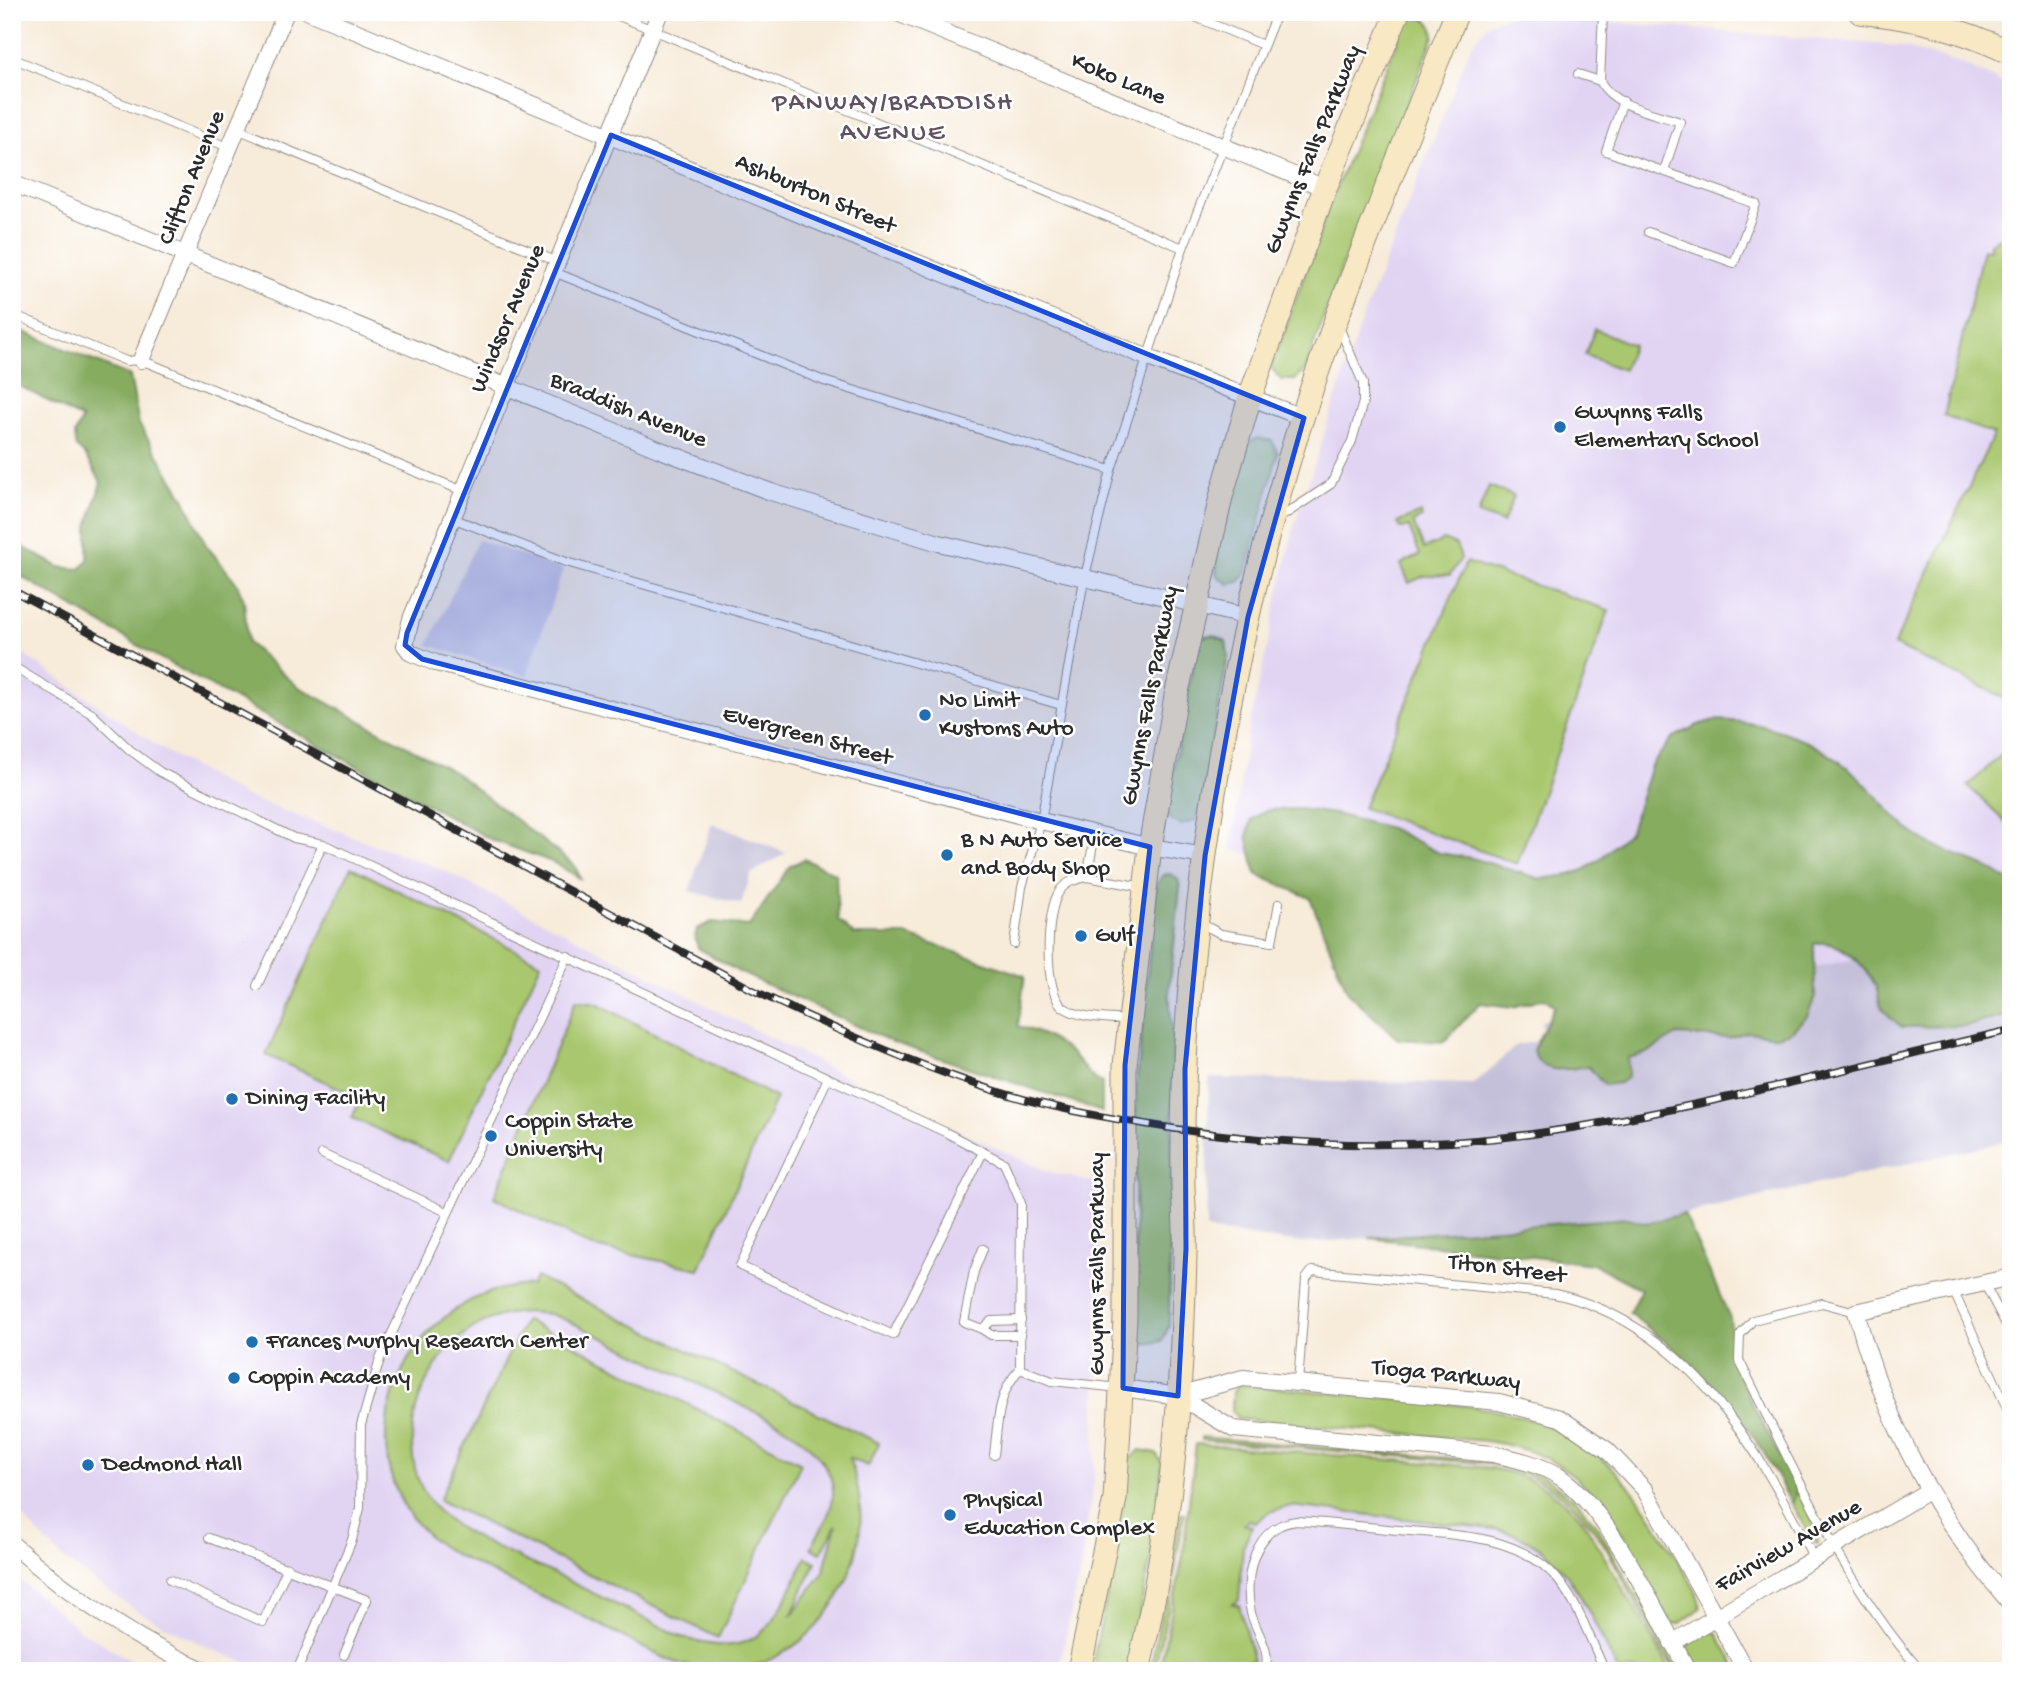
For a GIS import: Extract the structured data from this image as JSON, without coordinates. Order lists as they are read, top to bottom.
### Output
{
  "streets": {
    "main road": ["Gwynns Falls Parkway"],
    "street": [
      "Koko Lane",
      "Clifton Avenue",
      "Ashburton Street",
      "Windsor Avenue",
      "Braddish Avenue",
      "Evergreen Street",
      "Tioga Parkway",
      "Fairview Avenue"
    ],
    "lane": ["Titon Street"]
  },
  "crossings": [
    ["Koko Lane", "Gwynns Falls Parkway"],
    ["Gwynns Falls Parkway", "Ashburton Street"],
    ["Gwynns Falls Parkway", "Braddish Avenue"],
    ["Gwynns Falls Parkway", "Evergreen Street"],
    ["Gwynns Falls Parkway", "Tioga Parkway"],
    ["Clifton Avenue", "Braddish Avenue"],
    ["Ashburton Street", "Windsor Avenue"],
    ["Windsor Avenue", "Braddish Avenue"],
    ["Windsor Avenue", "Evergreen Street"],
    ["Titon Street", "Tioga Parkway"],
    ["Titon Street", "Fairview Avenue"],
    ["Tioga Parkway", "Fairview Avenue"]
  ],
  "districts": ["PANWAY/BRADDISH AVENUE"],
  "places": [
    "Gwynns Falls Elementary School",
    "No Limit Kustoms Auto",
    "B N Auto Service and Body Shop",
    "Gulf",
    "Dining Facility",
    "Coppin State University",
    "Frances Murphy Research Center",
    "Coppin Academy",
    "Dedmond Hall",
    "Physical Education Complex"
  ]
}
